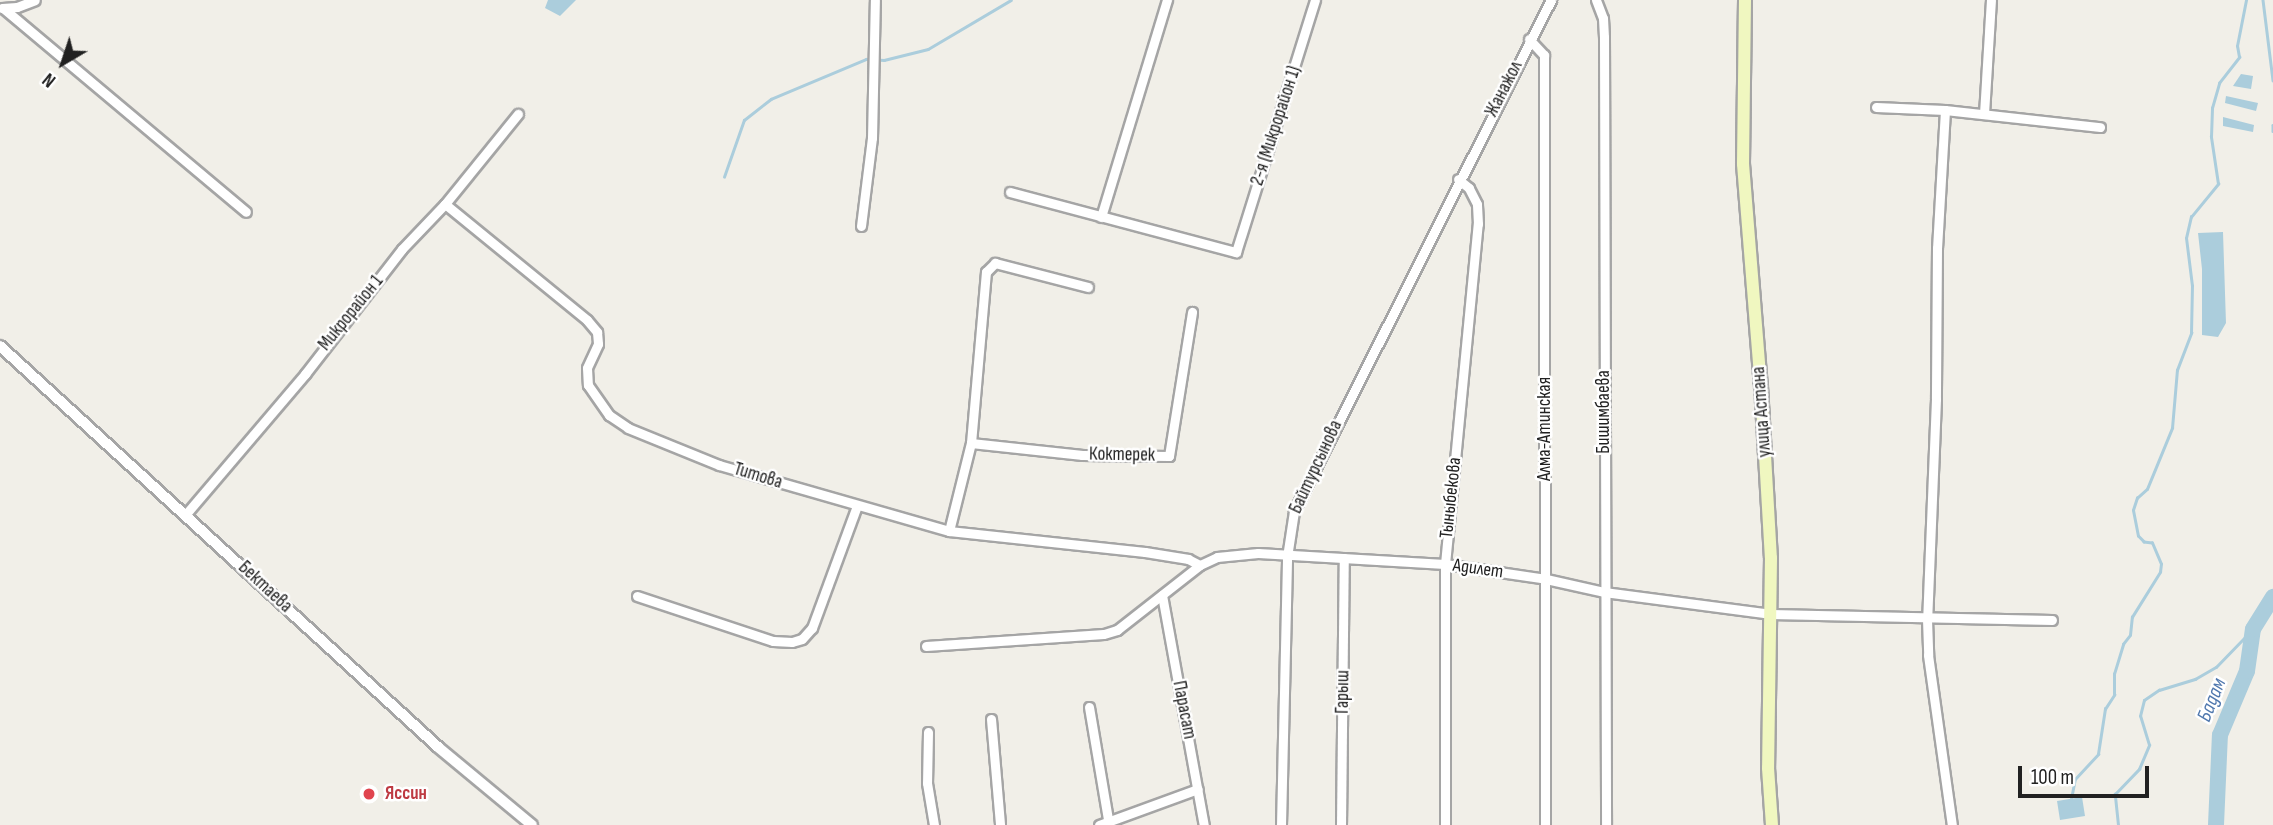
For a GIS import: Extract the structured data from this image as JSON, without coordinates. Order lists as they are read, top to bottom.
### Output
{
  "streets": {
    "main road": ["улица Астана"],
    "street": [
      "Жанажол",
      "2-я (Микрорайон 1)",
      "Микрорайон 1",
      "Бишимбаева",
      "Алма-Атинская",
      "Коктерек",
      "Байтурсынова",
      "Титова",
      "Тыныбекова",
      "Адилет",
      "Бектаева",
      "Гарыш",
      "Парасат"
    ]
  },
  "crossings": [
    ["Жанажол", "Алма-Атинская"],
    ["Жанажол", "Байтурсынова"],
    ["Жанажол", "Тыныбекова"],
    ["Микрорайон 1", "Титова"],
    ["Микрорайон 1", "Бектаева"],
    ["Бишимбаева", "Адилет"],
    ["улица Астана", "Адилет"],
    ["Алма-Атинская", "Адилет"],
    ["Байтурсынова", "Тыныбекова"],
    ["Байтурсынова", "Адилет"],
    ["Титова", "Адилет"],
    ["Тыныбекова", "Адилет"],
    ["Адилет", "Гарыш"],
    ["Адилет", "Парасат"]
  ],
  "water": ["Бадам"],
  "places": ["Яссин"],
  "scale_bar": "100 m",
  "north": "bottom left"
}
